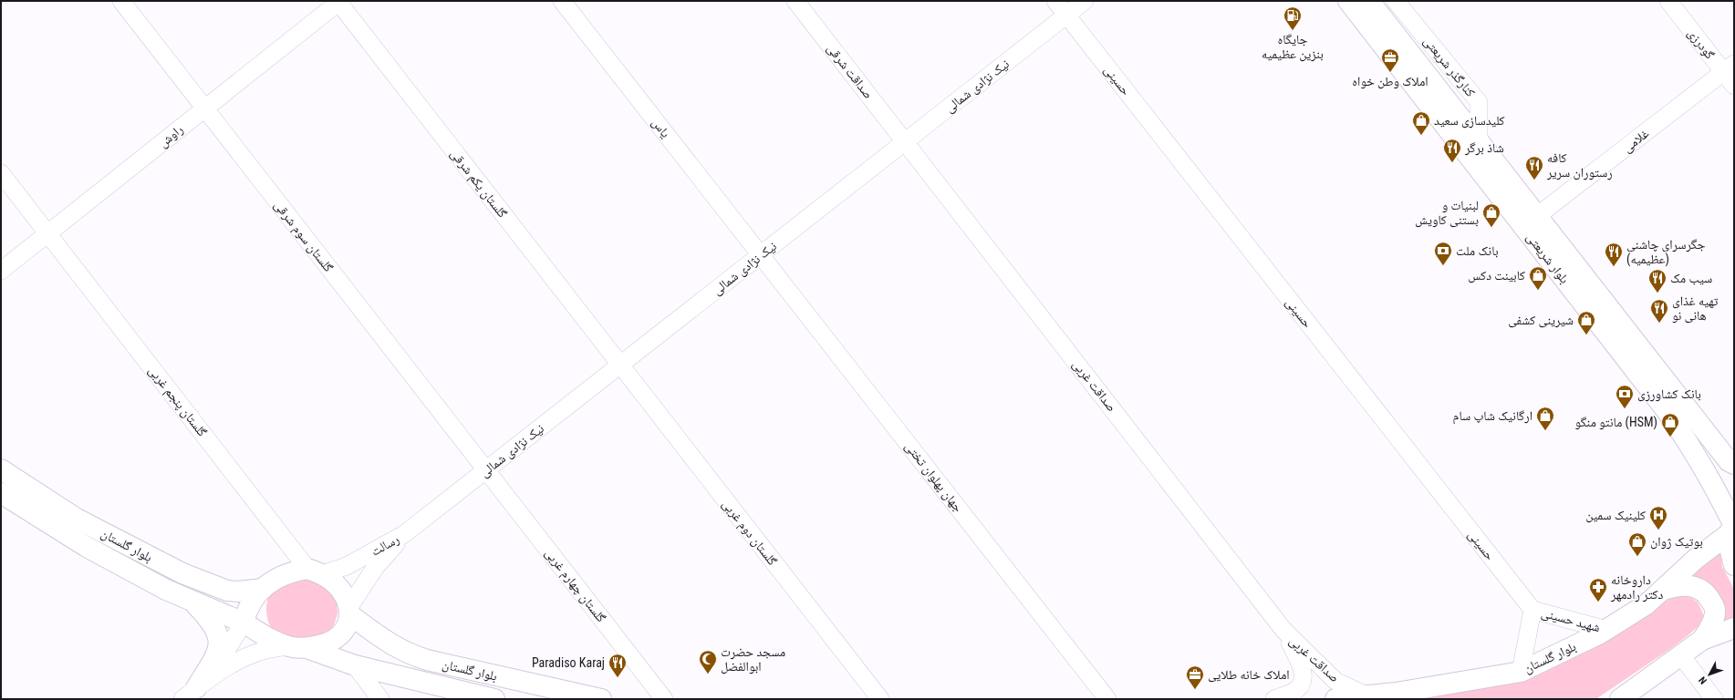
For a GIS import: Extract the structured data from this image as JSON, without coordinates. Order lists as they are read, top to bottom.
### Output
{
  "streets": {
    "main road": ["بلوار شریعتی", "بلوار گلستان"],
    "street": [
      "گودرزی",
      "کنارگذر شریعتی",
      "صداقت شرقی",
      "حسینی",
      "نیک نژادی شمالی",
      "یاس",
      "راوش",
      "غلامی",
      "گلستان یکم شرقی",
      "گلستان سوم شرقی",
      "صداقت غربی",
      "گلستان پنجم غربی",
      "جهان پهلوان تختی",
      "گلستان دوم غربی",
      "رسالت",
      "گلستان چهارم غربی",
      "شهید حسینی"
    ]
  },
  "crossings": [
    ["گودرزی", "غلامی"],
    ["کنارگذر شریعتی", "بلوار شریعتی"],
    ["صداقت شرقی", "نیک نژادی شمالی"],
    ["صداقت شرقی", "صداقت غربی"],
    ["حسینی", "نیک نژادی شمالی"],
    ["حسینی", "شهید حسینی"],
    ["نیک نژادی شمالی", "یاس"],
    ["نیک نژادی شمالی", "گلستان یکم شرقی"],
    ["نیک نژادی شمالی", "گلستان سوم شرقی"],
    ["نیک نژادی شمالی", "صداقت غربی"],
    ["نیک نژادی شمالی", "جهان پهلوان تختی"],
    ["نیک نژادی شمالی", "گلستان دوم غربی"],
    ["نیک نژادی شمالی", "رسالت"],
    ["نیک نژادی شمالی", "گلستان چهارم غربی"],
    ["یاس", "جهان پهلوان تختی"],
    ["راوش", "گلستان یکم شرقی"],
    ["راوش", "گلستان سوم شرقی"],
    ["راوش", "گلستان پنجم غربی"],
    ["غلامی", "بلوار شریعتی"],
    ["گلستان یکم شرقی", "گلستان دوم غربی"],
    ["گلستان سوم شرقی", "گلستان چهارم غربی"],
    ["بلوار شریعتی", "بلوار گلستان"],
    ["صداقت غربی", "بلوار گلستان"],
    ["گلستان پنجم غربی", "بلوار گلستان"],
    ["گلستان پنجم غربی", "رسالت"],
    ["بلوار گلستان", "رسالت"],
    ["بلوار گلستان", "شهید حسینی"]
  ],
  "places": {
    "fuel station": ["جایگاه بنزین عظیمیه"],
    "office": ["املاک وطن خواه", "املاک خانه طلایی"],
    "shop": [
      "کلیدسازی سعید",
      "لبنیات و بستنی کاویش",
      "کابینت دکس",
      "شیرینی کشفی",
      "ارگانیک شاپ سام",
      "مانتو منگو (HSM)",
      "بوتیک ژوان"
    ],
    "restaurant": [
      "شاذ برگر",
      "کافه رستوران سریر",
      "جگرسرای چاشنی (عظیمیه)",
      "سیب مک",
      "تهیه غذای هانی نو",
      "Paradiso Karaj"
    ],
    "bank": ["بانک ملت", "بانک کشاورزی"],
    "hospital": ["کلینیک سمین"],
    "pharmacy": ["داروخانه دکتر رادمهر"],
    "mosque": ["مسجد حضرت ابوالفضل"]
  },
  "north": "bottom left"
}
